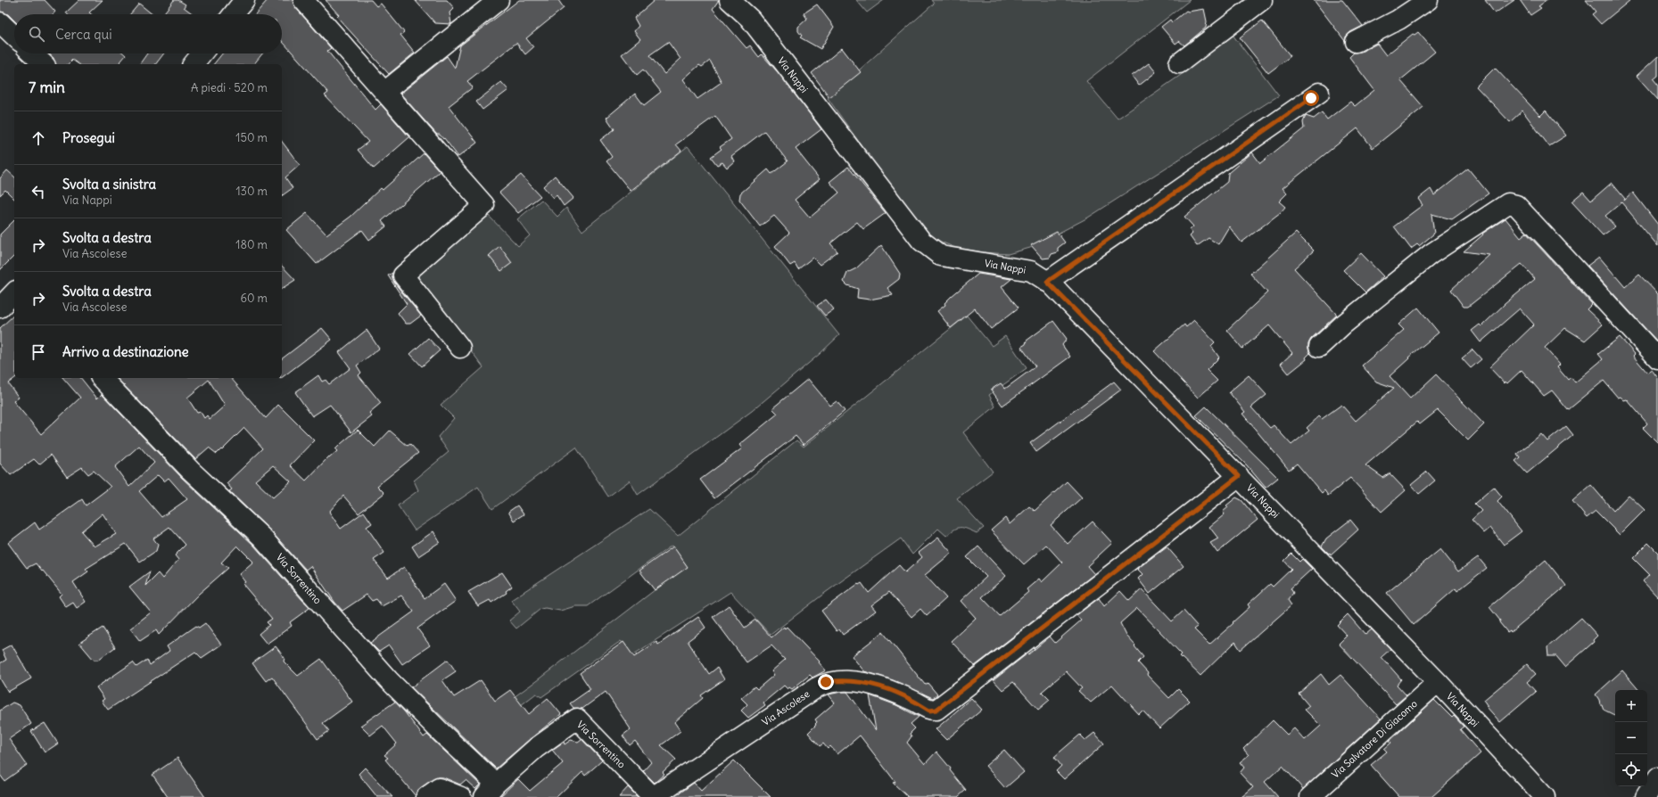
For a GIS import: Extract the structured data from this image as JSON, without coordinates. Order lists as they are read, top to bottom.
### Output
{
  "streets": {
    "street": [
      "Via Nappi",
      "Via Sorrentino",
      "Via Ascolese",
      "Via Salvatore Di Giacomo"
    ]
  },
  "crossings": [
    ["Via Nappi", "Via Ascolese"],
    ["Via Nappi", "Via Salvatore Di Giacomo"],
    ["Via Sorrentino", "Via Ascolese"]
  ],
  "page": {
    "search": "Cerca qui",
    "heading": ["7 min", "A piedi · 520 m"],
    "list": [
      ["Prosegui", "150 m"],
      ["Svolta a sinistra", "Via Nappi", "130 m"],
      ["Svolta a destra", "Via Ascolese", "180 m"],
      ["Svolta a destra", "Via Ascolese", "60 m"],
      "Arrivo a destinazione"
    ],
    "map_buttons": ["+", "−"]
  }
}
